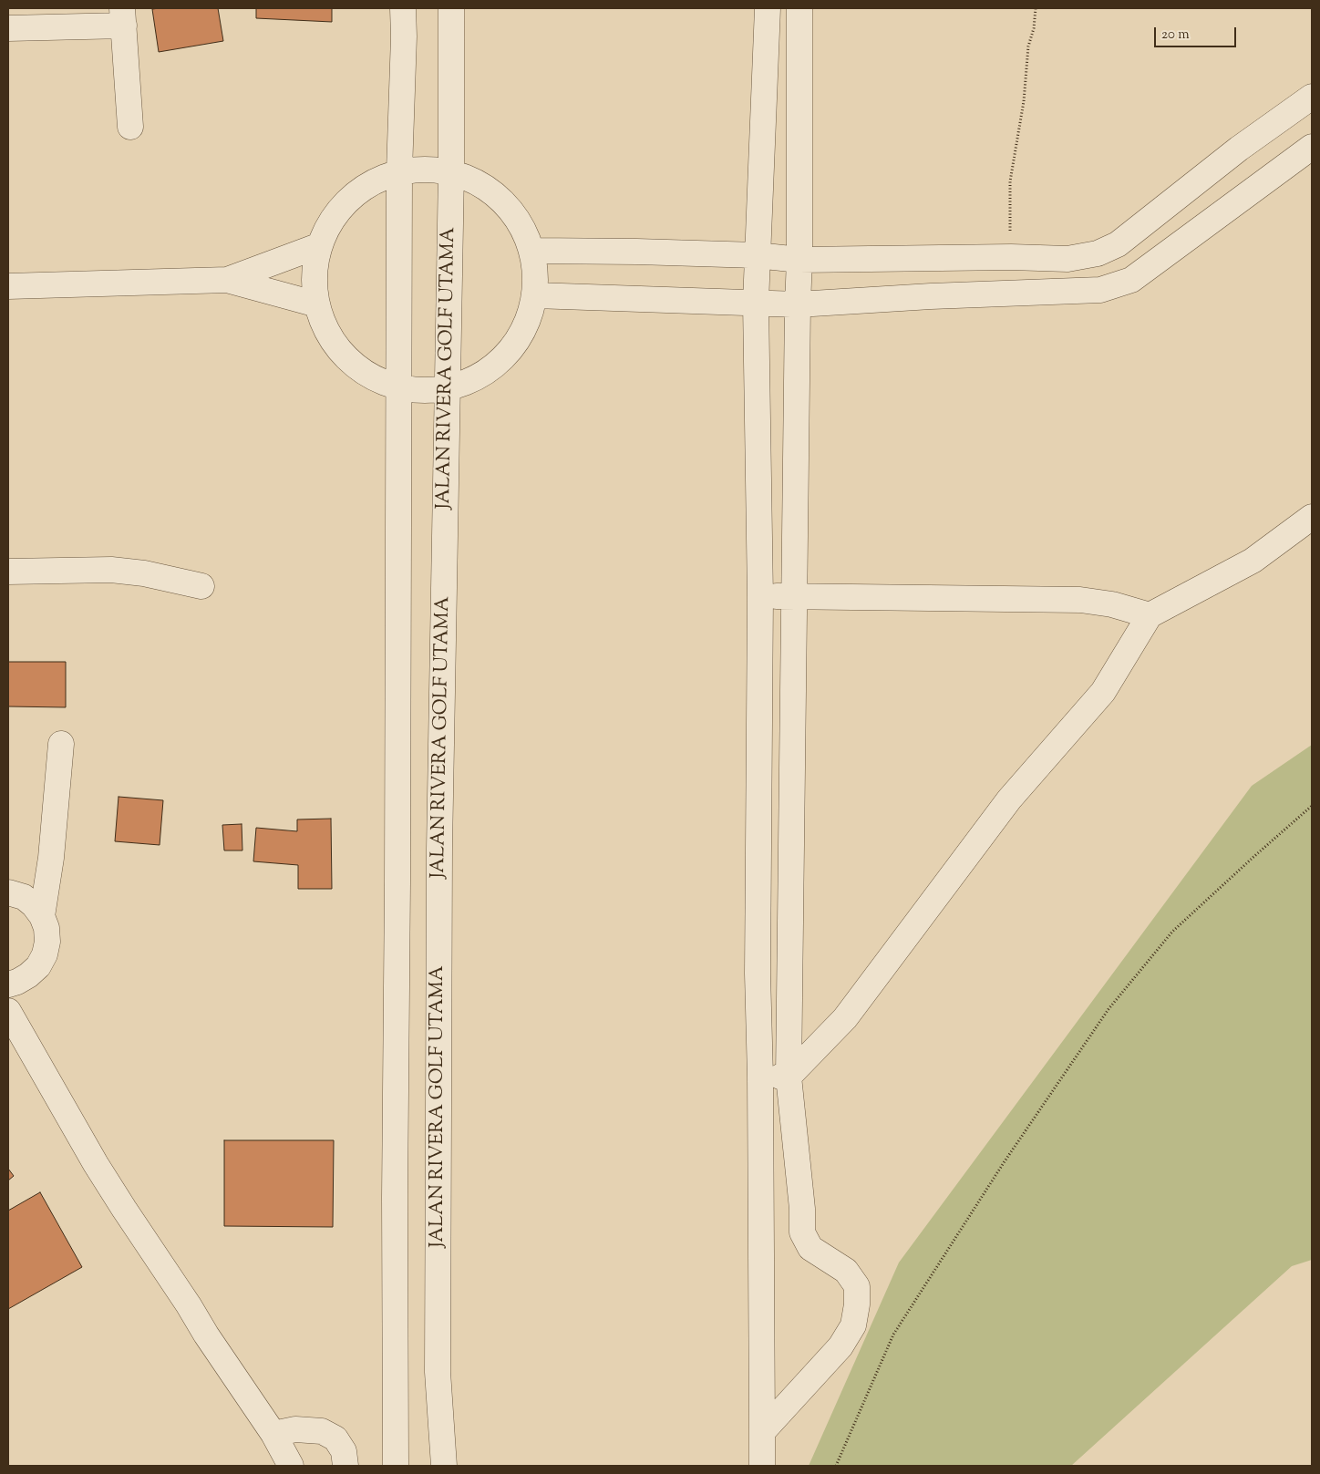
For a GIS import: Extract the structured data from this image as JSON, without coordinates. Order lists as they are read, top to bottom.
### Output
{
  "streets": {
    "street": ["JALAN RIVERA GOLF UTAMA"]
  },
  "scale_bar": "20 m"
}
